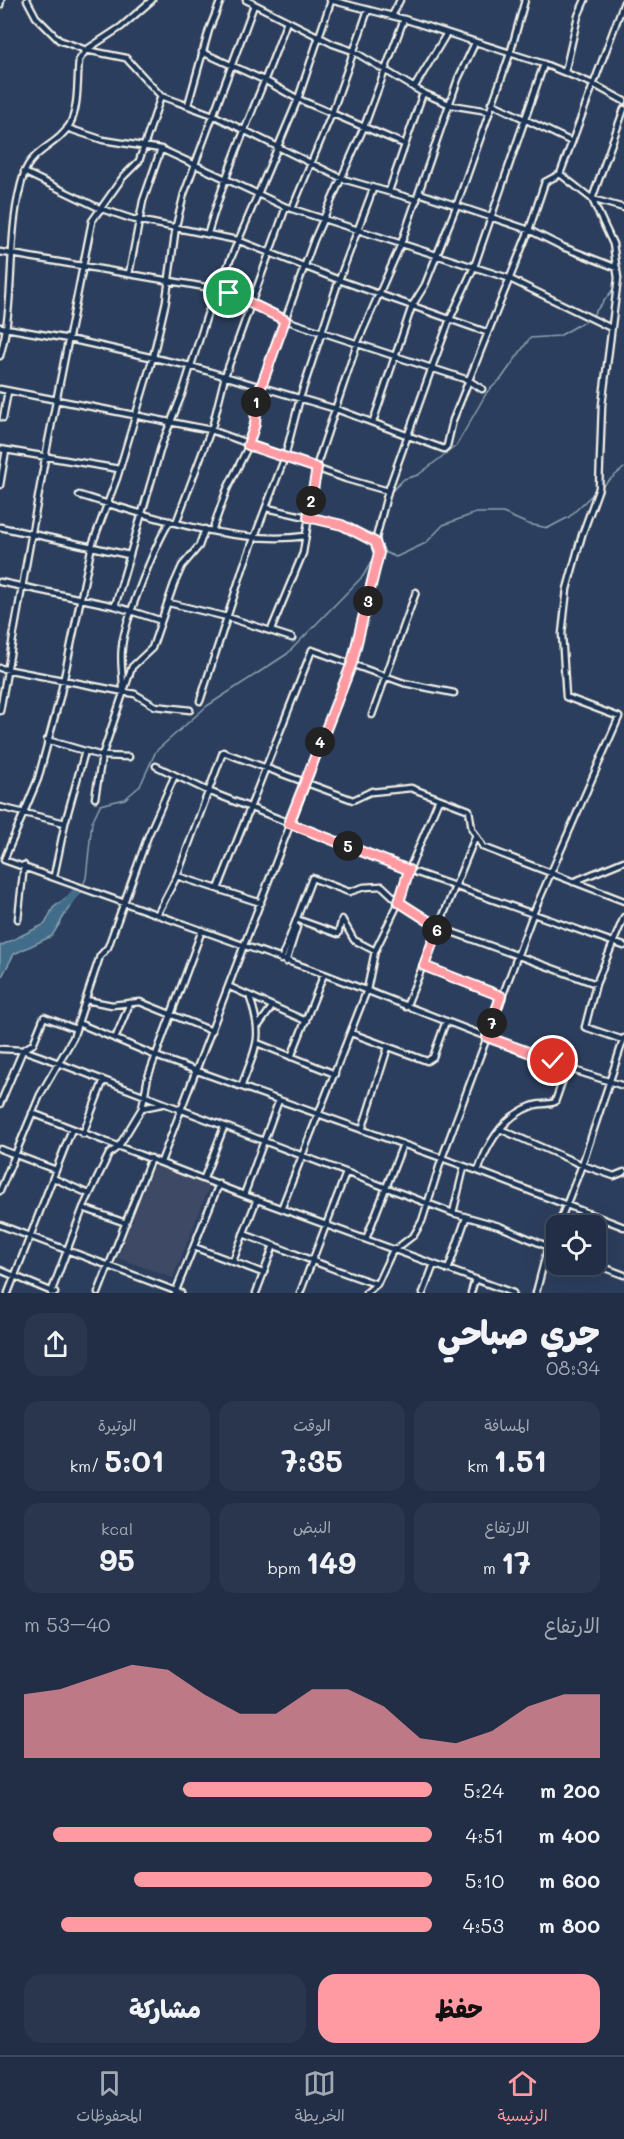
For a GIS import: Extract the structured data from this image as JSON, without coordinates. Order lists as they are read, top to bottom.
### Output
{
  "page": {
    "pins": [
      "1",
      "2",
      "3",
      "4",
      "5",
      "6",
      "7"
    ],
    "heading": ["جري صباحي", "08:34"],
    "stats": [
      ["المسافة", "1.51 km"],
      ["الوقت", "7:35"],
      ["الوتيرة", "5:01 /km"],
      ["الارتفاع", "17 m"],
      ["النبض", "149 bpm"],
      ["kcal", "95"]
    ],
    "chart": ["الارتفاع", "40–53 m"],
    "list": [
      {
        "name": "200 m",
        "note": "5:24"
      },
      {
        "name": "400 m",
        "note": "4:51"
      },
      {
        "name": "600 m",
        "note": "5:10"
      },
      {
        "name": "800 m",
        "note": "4:53"
      }
    ],
    "buttons": ["حفظ", "مشاركة"],
    "tabs": ["الرئيسية", "الخريطة", "المحفوظات"]
  }
}
